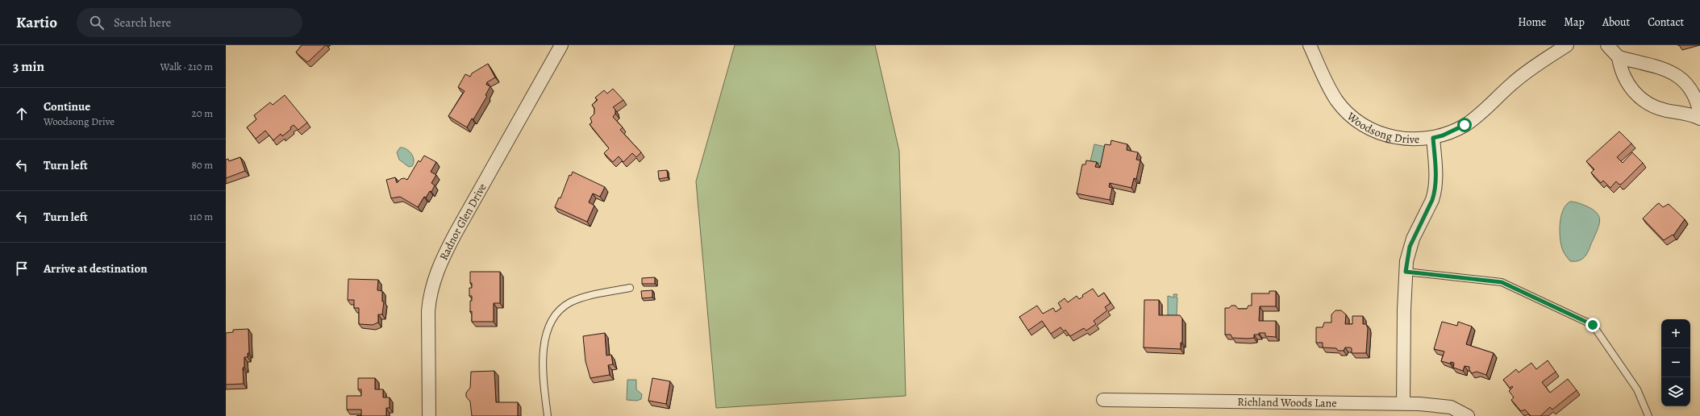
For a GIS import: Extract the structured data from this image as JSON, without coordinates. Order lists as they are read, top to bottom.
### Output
{
  "streets": {
    "street": ["Woodsong Drive", "Radnor Glen Drive", "Richland Woods Lane"]
  },
  "page": {
    "header": "Kartio",
    "search": "Search here",
    "nav": [
      "Home",
      "Map",
      "About",
      "Contact"
    ],
    "heading": ["3 min", "Walk · 210 m"],
    "list": [
      ["Continue", "Woodsong Drive", "20 m"],
      ["Turn left", "80 m"],
      ["Turn left", "110 m"],
      "Arrive at destination"
    ],
    "map_buttons": ["+", "−"]
  }
}
